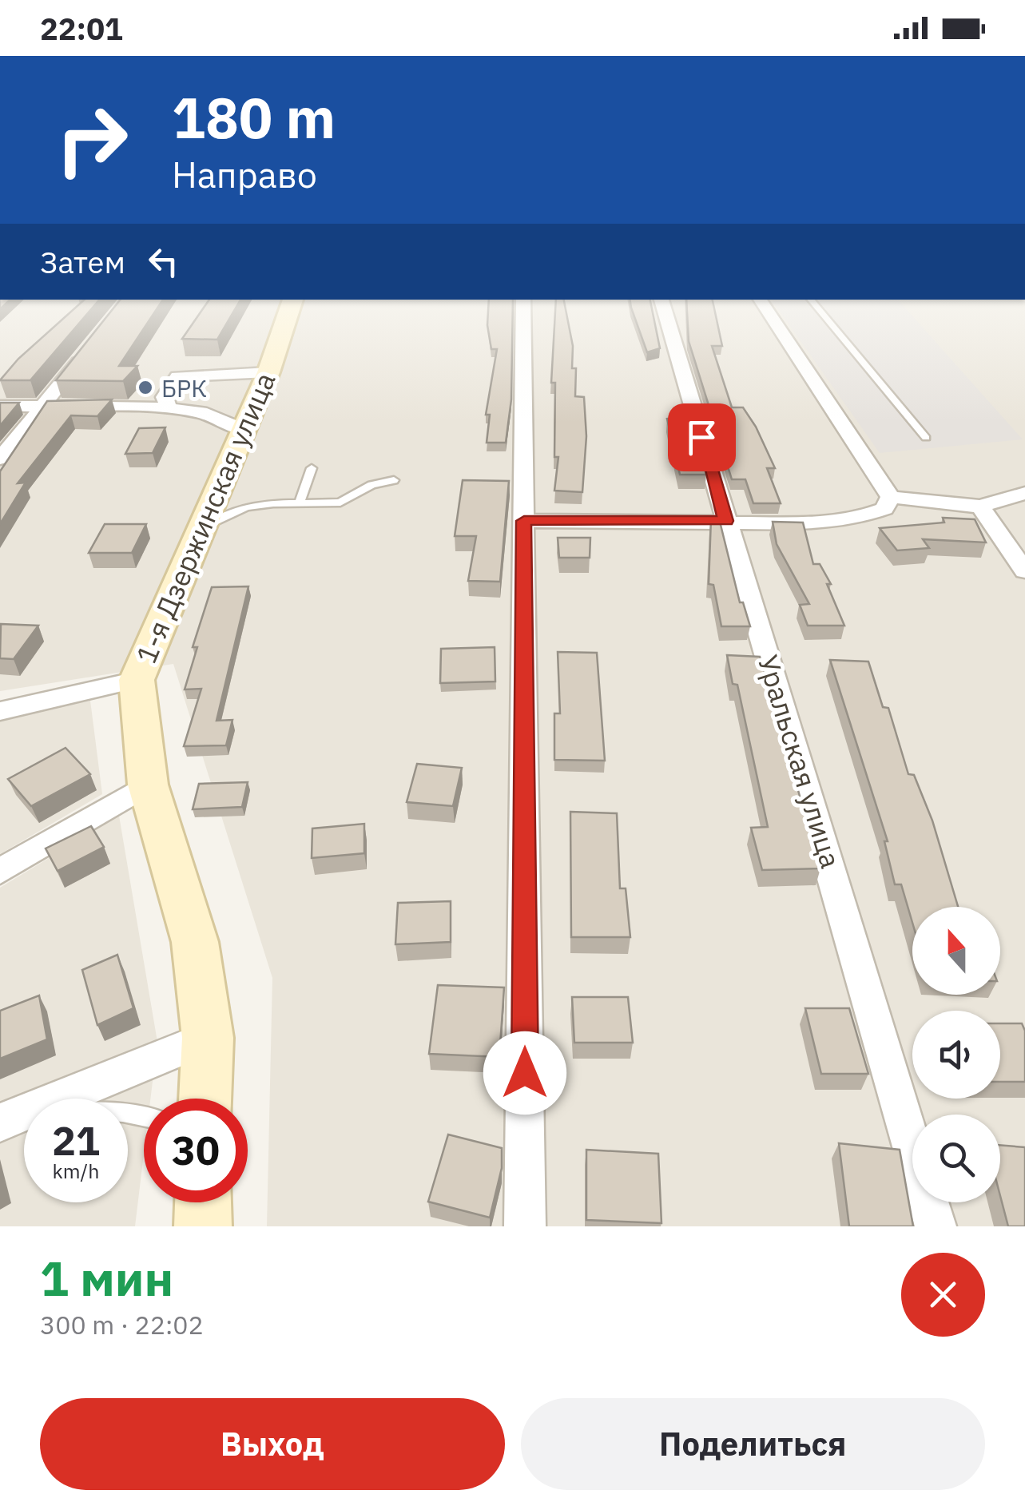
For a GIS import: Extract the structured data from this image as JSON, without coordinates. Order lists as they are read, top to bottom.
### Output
{
  "streets": {
    "street": ["1-я Дзержинская улица", "Уральская улица"]
  },
  "places": ["БРК"],
  "north": "top",
  "page": {
    "status": "22:01",
    "turn": ["180 m", "Направо"],
    "then": "Затем",
    "speed": "21 km/h",
    "limit": "30",
    "heading": ["1 мин", "300 m · 22:02"],
    "buttons": ["Выход", "Поделиться"]
  }
}
